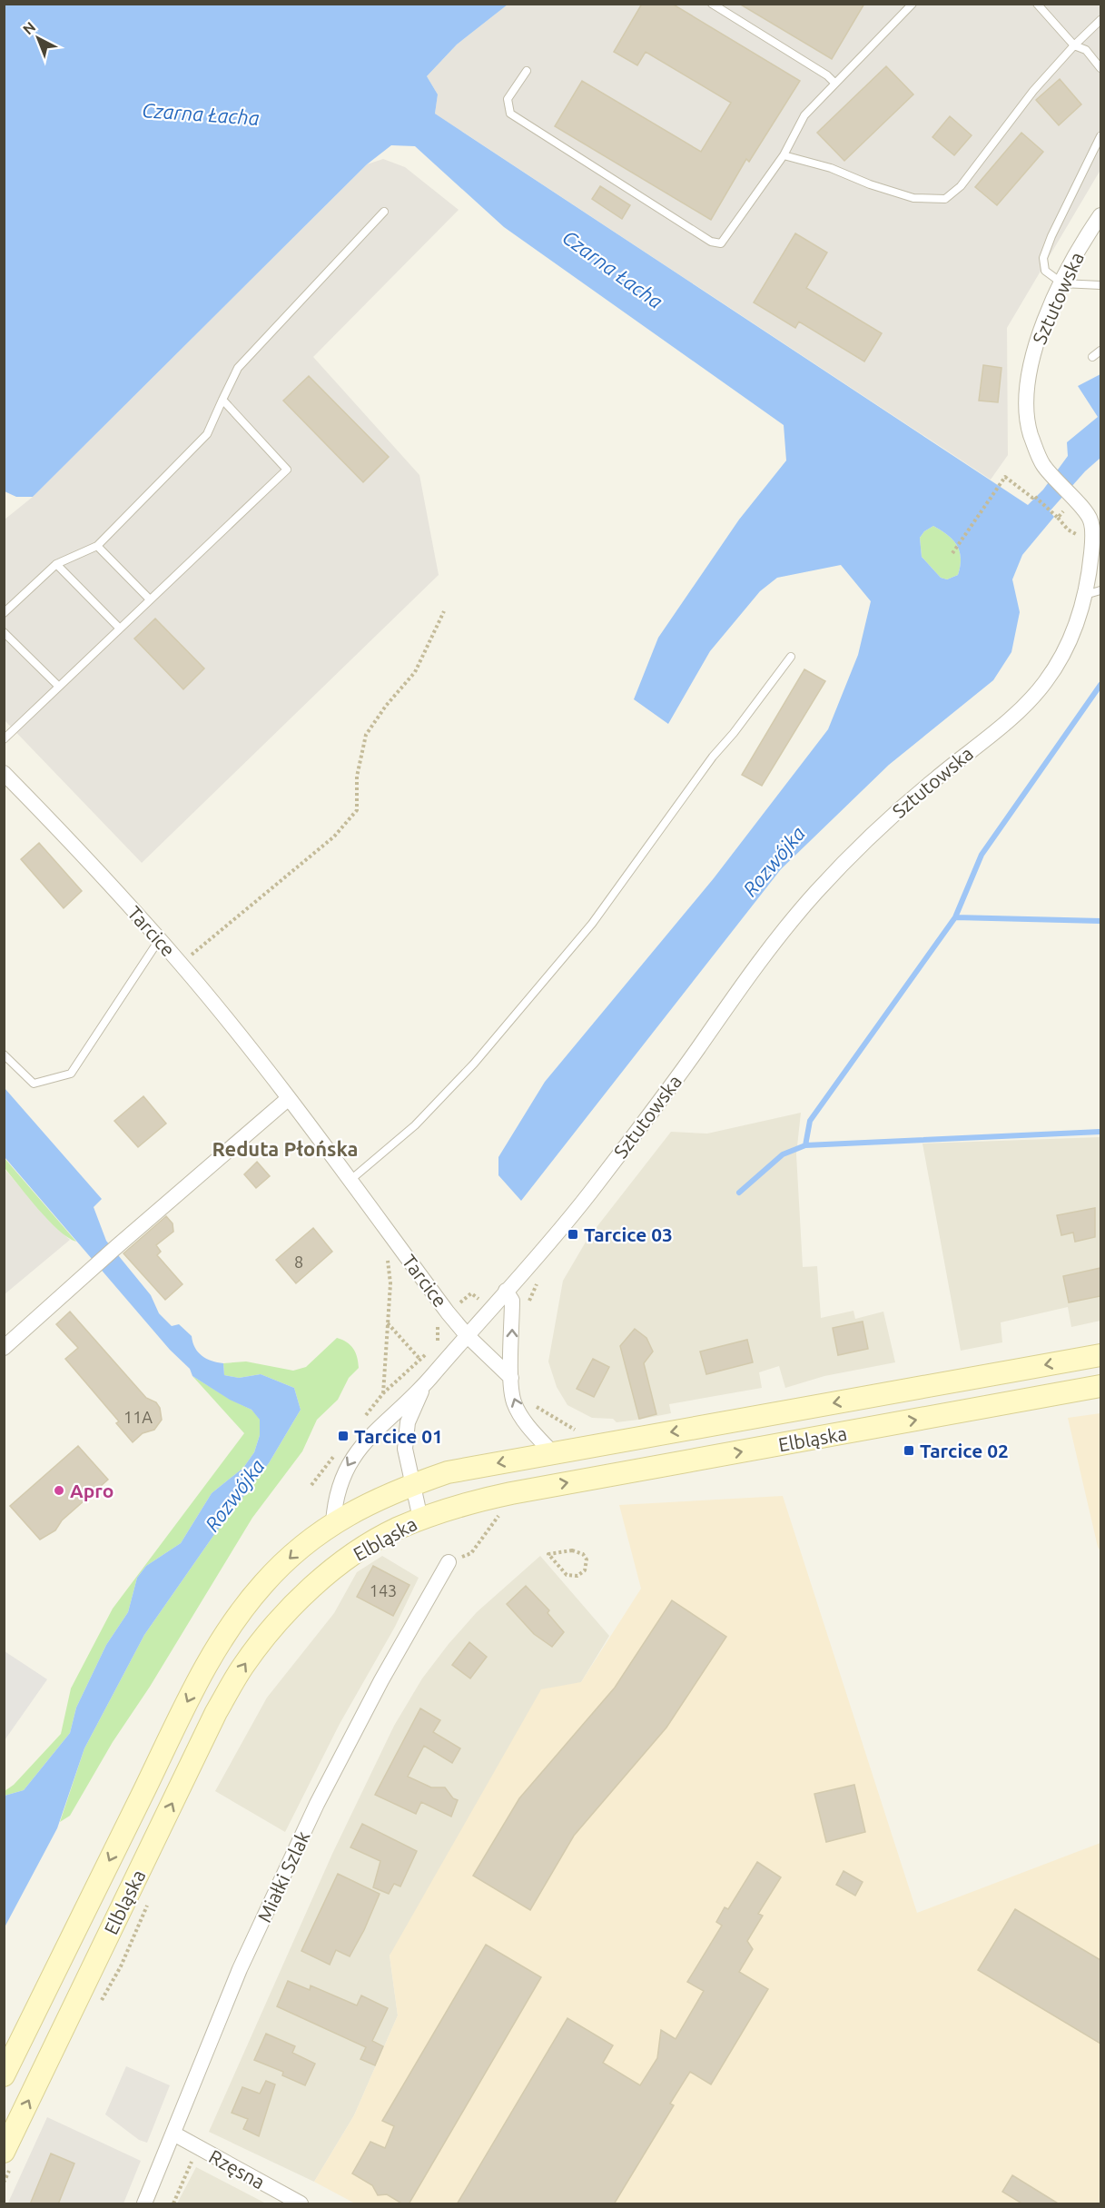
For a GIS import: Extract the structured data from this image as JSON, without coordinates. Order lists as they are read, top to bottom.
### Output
{
  "streets": {
    "main road": ["Elbląska"],
    "street": [
      "Sztutowska",
      "Tarcice",
      "Miałki Szlak",
      "Rzęsna"
    ]
  },
  "crossings": [
    ["Sztutowska", "Tarcice"],
    ["Sztutowska", "Elbląska"],
    ["Miałki Szlak", "Rzęsna"]
  ],
  "districts": ["Reduta Płońska"],
  "water": ["Czarna Łacha", "Rozwójka"],
  "places": {
    "transit": ["Tarcice 03", "Tarcice 01", "Tarcice 02"],
    "other": ["Apro"]
  },
  "house_numbers": ["8", "11A", "143"],
  "north": "top left"
}
